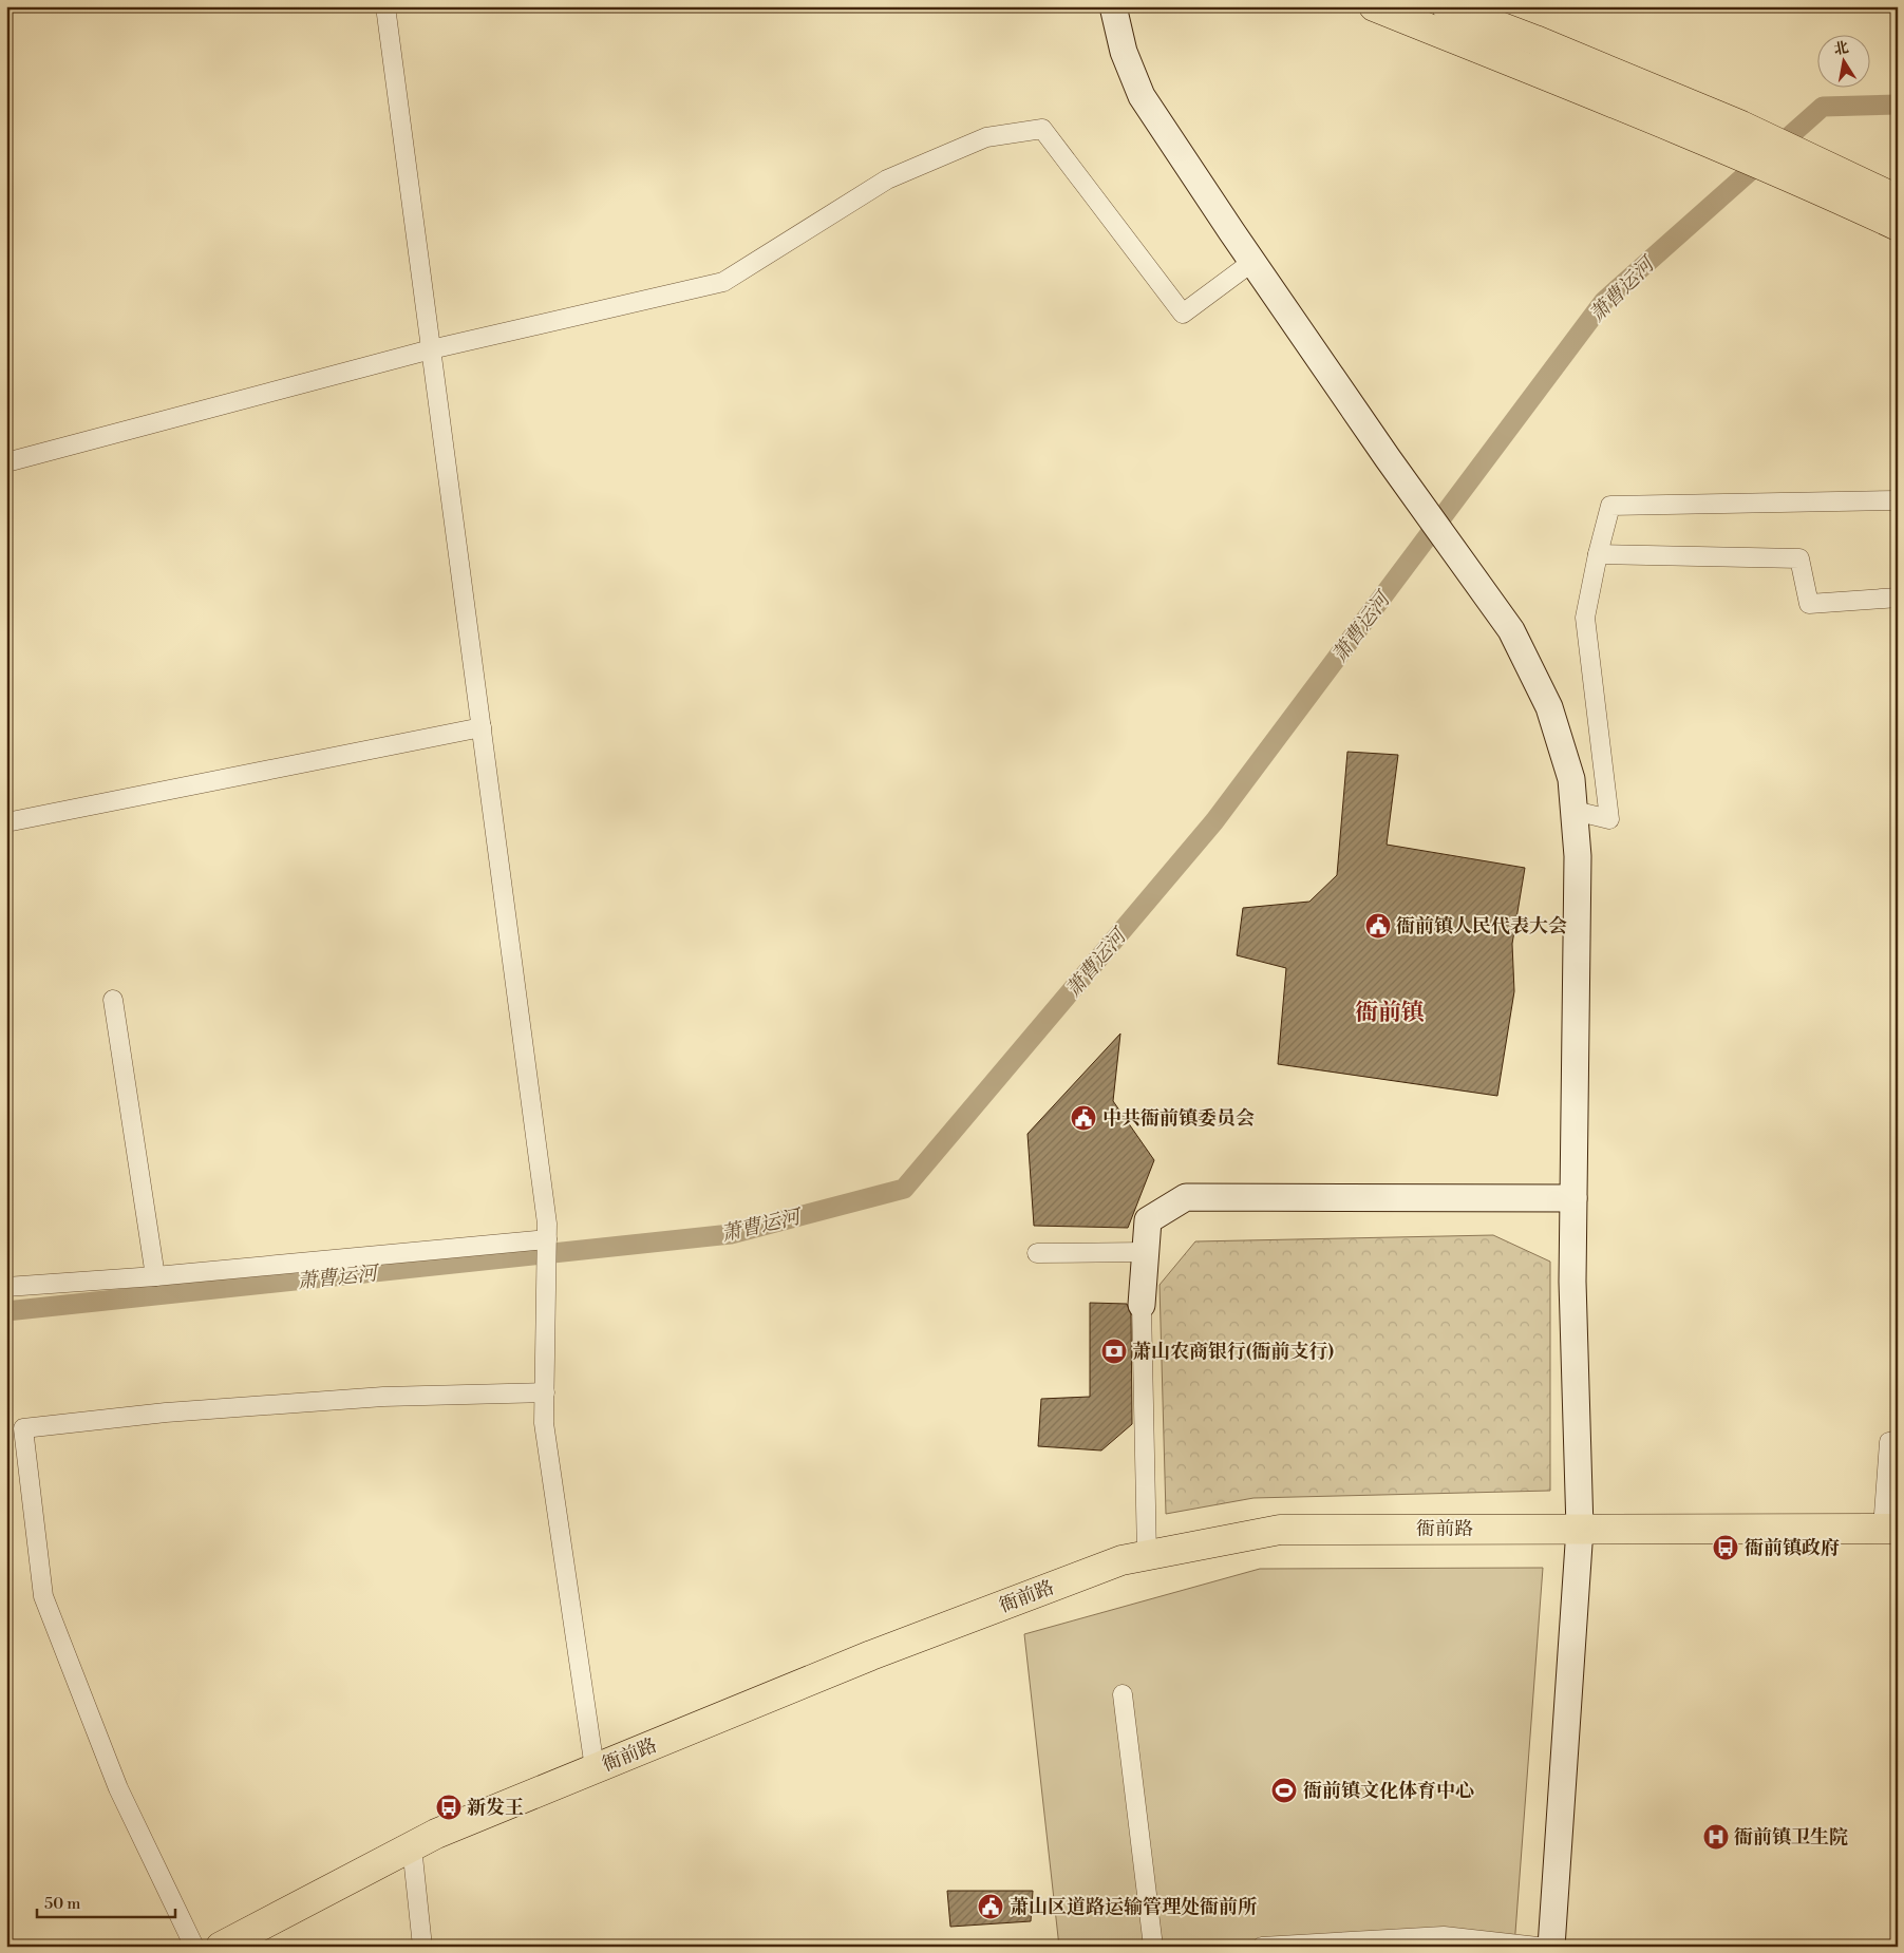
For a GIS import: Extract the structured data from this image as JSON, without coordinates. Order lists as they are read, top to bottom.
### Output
{
  "streets": {
    "main road": ["衙前路"]
  },
  "districts": ["衙前镇"],
  "water": ["萧曹运河"],
  "places": {
    "public building": ["衙前镇人民代表大会", "中共衙前镇委员会", "萧山区道路运输管理处衙前所"],
    "bank": ["萧山农商银行(衙前支行)"],
    "bus stop": ["衙前镇政府", "新发王"],
    "sports": ["衙前镇文化体育中心"],
    "hospital": ["衙前镇卫生院"]
  },
  "scale_bar": "50 m",
  "north": "top"
}
